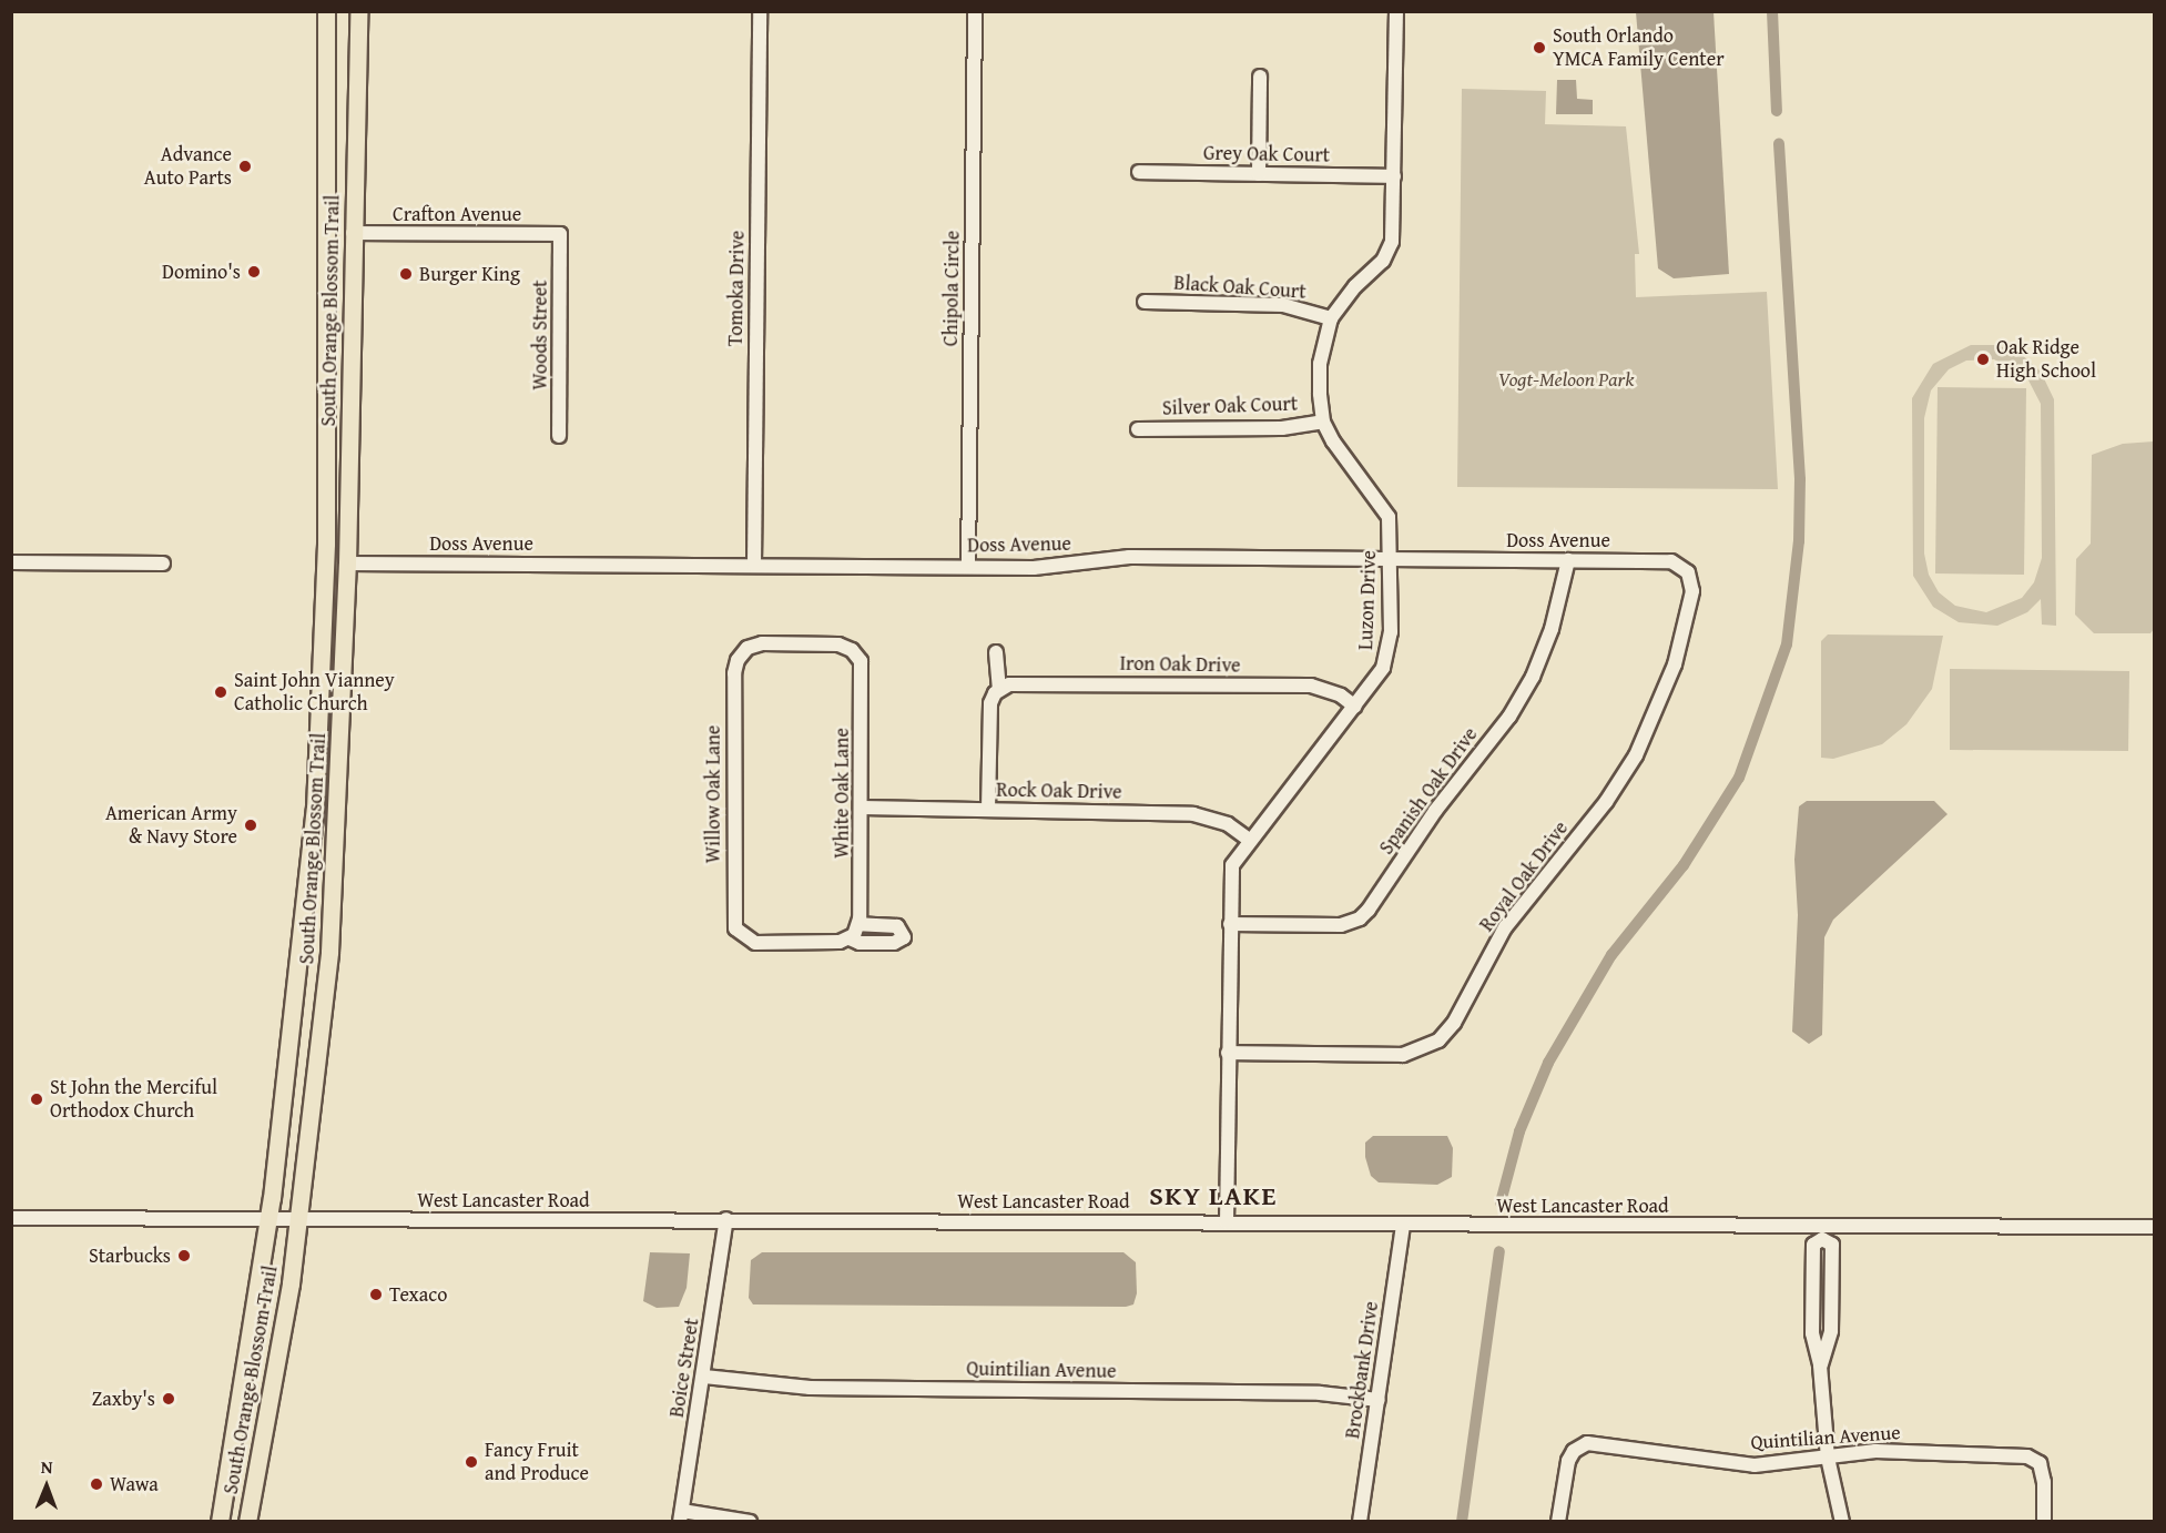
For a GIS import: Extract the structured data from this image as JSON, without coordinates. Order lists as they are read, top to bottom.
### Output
{
  "streets": {
    "main road": ["South Orange Blossom Trail"],
    "street": [
      "Grey Oak Court",
      "Crafton Avenue",
      "Black Oak Court",
      "Tomoka Drive",
      "Chipola Circle",
      "Woods Street",
      "Silver Oak Court",
      "Doss Avenue",
      "Luzon Drive",
      "Iron Oak Drive",
      "Rock Oak Drive",
      "Spanish Oak Drive",
      "White Oak Lane",
      "Willow Oak Lane",
      "Royal Oak Drive",
      "West Lancaster Road",
      "Boice Street",
      "Quintilian Avenue",
      "Brockbank Drive"
    ]
  },
  "crossings": [
    ["Grey Oak Court", "Luzon Drive"],
    ["Crafton Avenue", "South Orange Blossom Trail"],
    ["Crafton Avenue", "Woods Street"],
    ["Black Oak Court", "Luzon Drive"],
    ["Tomoka Drive", "Doss Avenue"],
    ["Chipola Circle", "Doss Avenue"],
    ["South Orange Blossom Trail", "Doss Avenue"],
    ["South Orange Blossom Trail", "West Lancaster Road"],
    ["Silver Oak Court", "Luzon Drive"],
    ["Doss Avenue", "Luzon Drive"],
    ["Doss Avenue", "Spanish Oak Drive"],
    ["Doss Avenue", "Royal Oak Drive"],
    ["Luzon Drive", "Iron Oak Drive"],
    ["Luzon Drive", "Rock Oak Drive"],
    ["Luzon Drive", "Spanish Oak Drive"],
    ["Luzon Drive", "Royal Oak Drive"],
    ["Luzon Drive", "West Lancaster Road"],
    ["Rock Oak Drive", "White Oak Lane"],
    ["White Oak Lane", "Willow Oak Lane"],
    ["West Lancaster Road", "Boice Street"],
    ["West Lancaster Road", "Brockbank Drive"],
    ["Boice Street", "Quintilian Avenue"],
    ["Quintilian Avenue", "Brockbank Drive"]
  ],
  "districts": ["SKY LAKE"],
  "parks": ["Vogt-Meloon Park"],
  "places": [
    "South Orlando YMCA Family Center",
    "Advance Auto Parts",
    "Domino's",
    "Burger King",
    "Oak Ridge High School",
    "Saint John Vianney Catholic Church",
    "American Army & Navy Store",
    "St John the Merciful Orthodox Church",
    "Starbucks",
    "Texaco",
    "Zaxby's",
    "Fancy Fruit and Produce",
    "Wawa"
  ],
  "north": "top"
}
